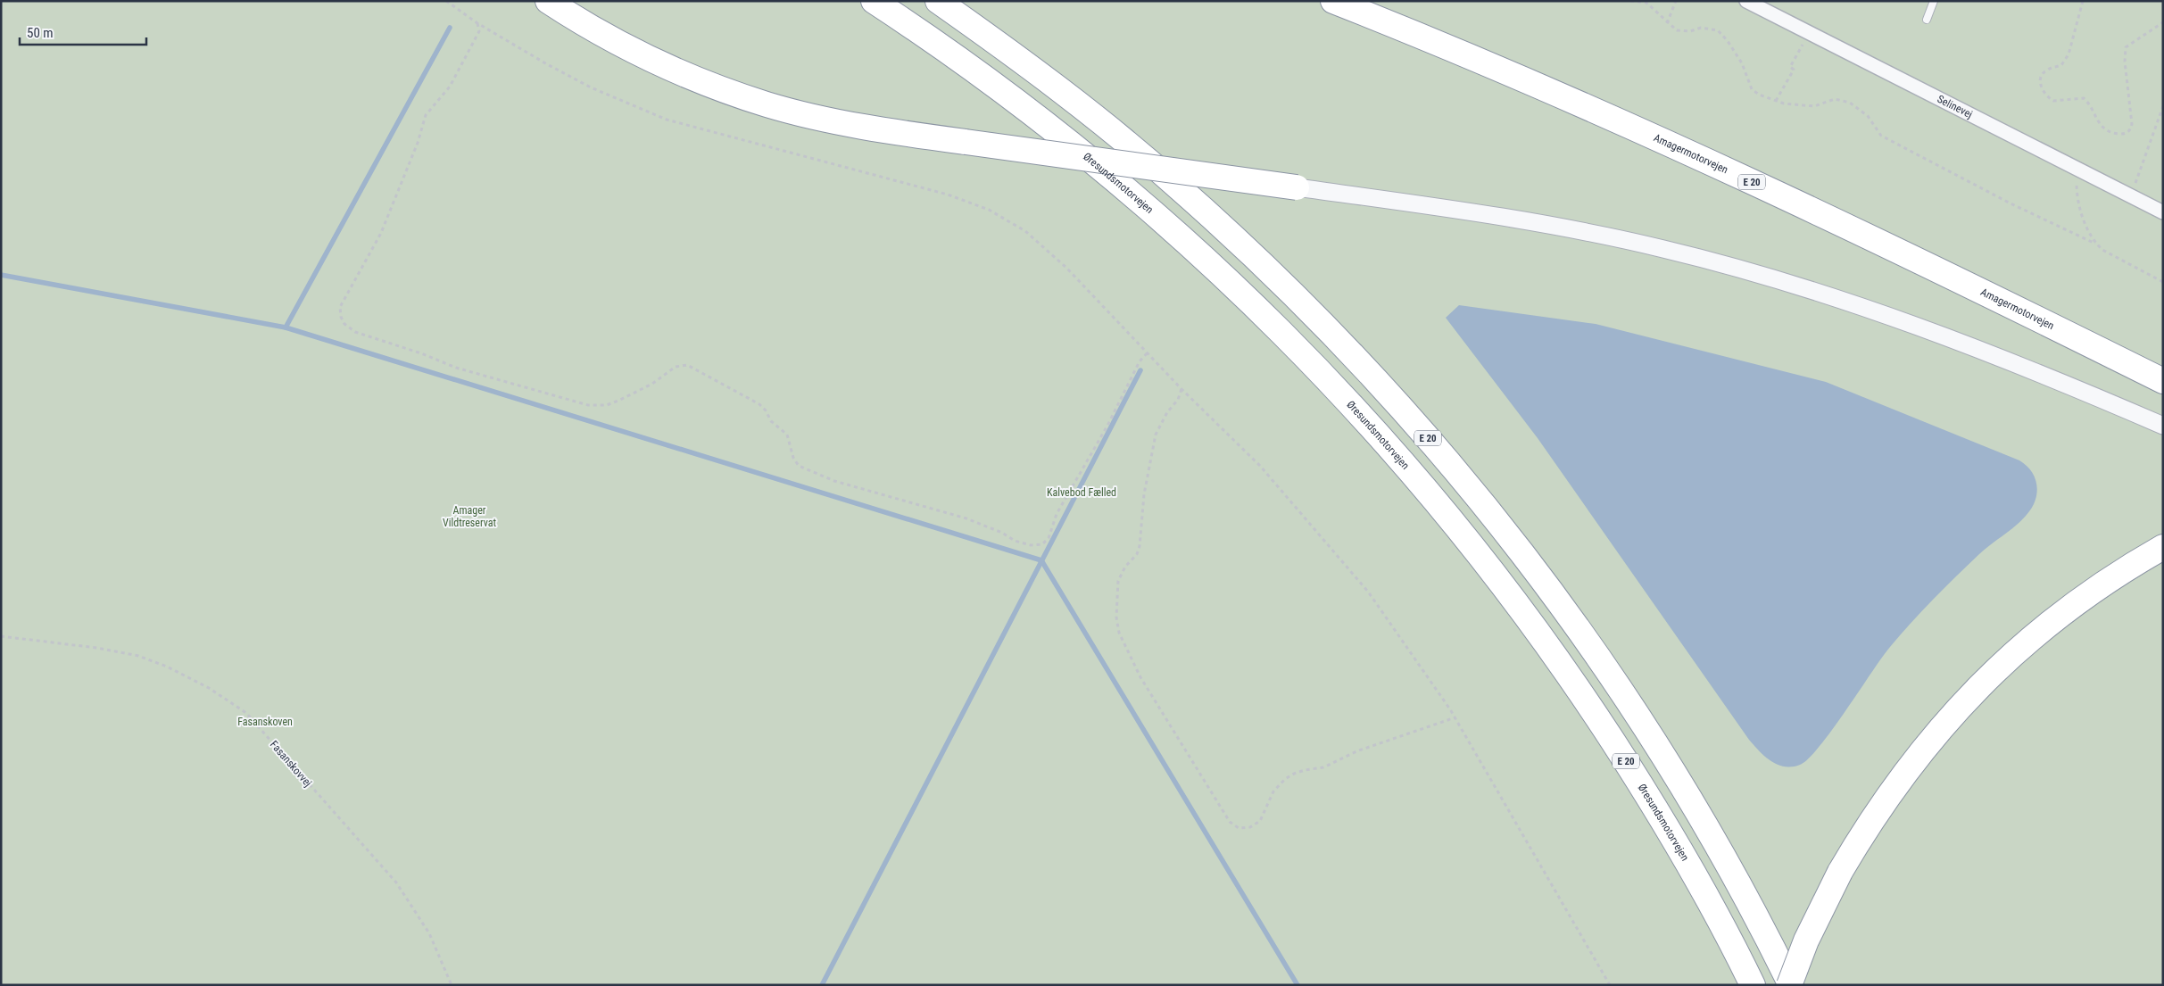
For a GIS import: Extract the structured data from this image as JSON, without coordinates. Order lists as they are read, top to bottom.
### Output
{
  "streets": {
    "highway": ["Amagermotorvejen", "E 20", "Øresundsmotorvejen"],
    "street": ["Selinevej"],
    "path": ["Fasanskovvej"]
  },
  "parks": ["Kalvebod Fælled", "Amager Vildtreservat", "Fasanskoven"],
  "scale_bar": "50 m"
}
